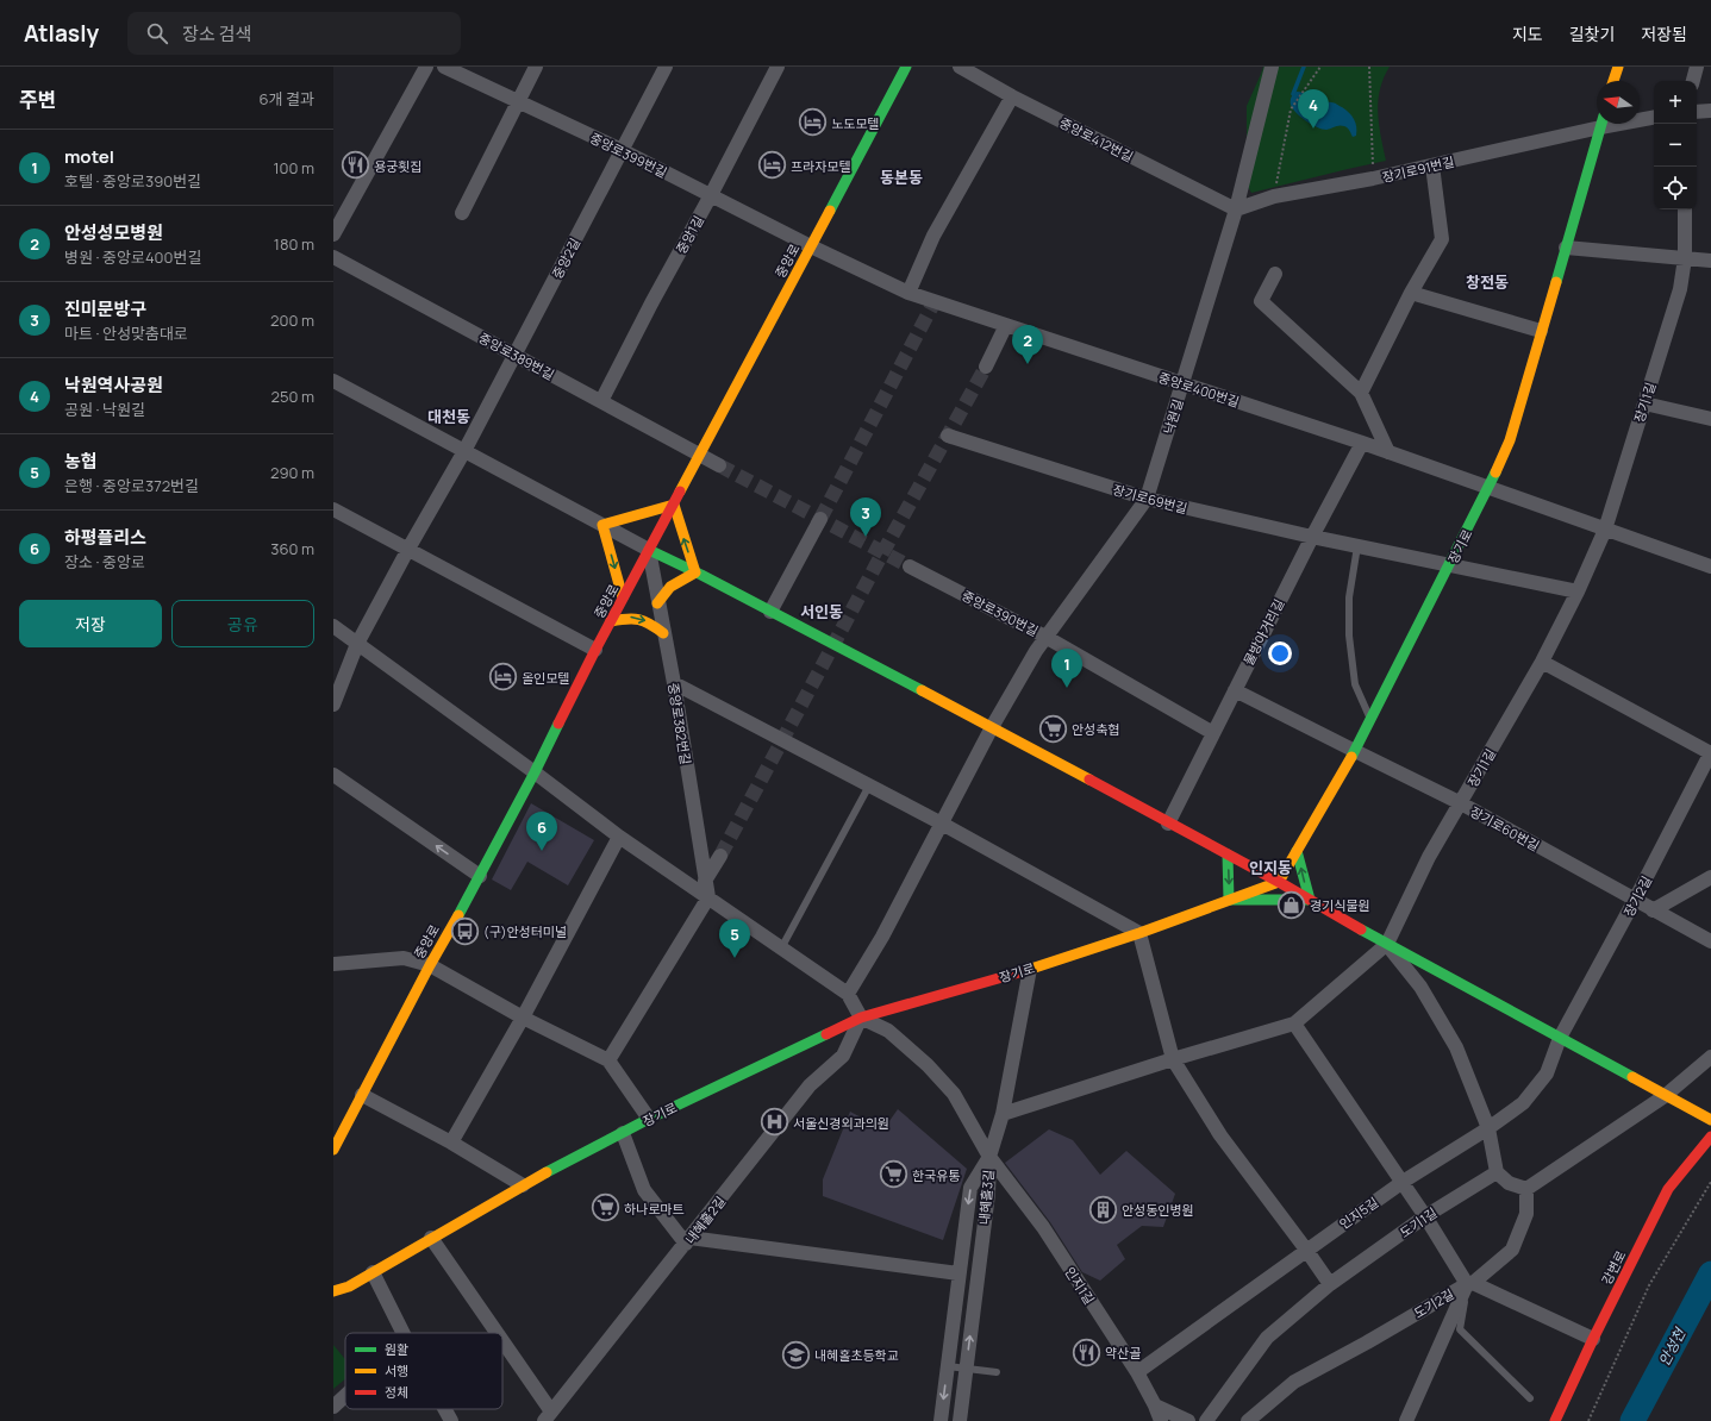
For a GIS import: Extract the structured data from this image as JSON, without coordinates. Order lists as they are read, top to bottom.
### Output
{
  "streets": {
    "main road": ["중앙로", "장기로", "강변로"],
    "street": [
      "중앙로412번길",
      "중앙로399번길",
      "장기로91번길",
      "중앙1길",
      "중앙2길",
      "중앙로389번길",
      "중앙로400번길",
      "장기1길",
      "낙원길",
      "장기로69번길",
      "중앙로390번길",
      "물방아거리길",
      "중앙로382번길",
      "장기로60번길",
      "장기2길",
      "내혜홀3길",
      "인지5길",
      "내혜홀2길",
      "도기1길",
      "인지1길",
      "도기2길"
    ]
  },
  "crossings": [
    ["중앙로412번길", "장기로91번길"],
    ["중앙로412번길", "낙원길"],
    ["중앙로399번길", "중앙1길"],
    ["중앙로399번길", "중앙2길"],
    ["중앙로399번길", "중앙로"],
    ["중앙로399번길", "중앙로400번길"],
    ["장기로91번길", "낙원길"],
    ["중앙1길", "중앙로389번길"],
    ["중앙2길", "중앙로389번길"],
    ["중앙로", "중앙로389번길"],
    ["중앙로", "중앙로400번길"],
    ["중앙로", "중앙로382번길"],
    ["중앙로400번길", "장기1길"],
    ["중앙로400번길", "낙원길"],
    ["중앙로400번길", "장기로"],
    ["중앙로400번길", "물방아거리길"],
    ["장기1길", "장기로60번길"],
    ["낙원길", "장기로69번길"],
    ["낙원길", "중앙로390번길"],
    ["장기로69번길", "장기로"],
    ["장기로69번길", "물방아거리길"],
    ["장기로", "장기로60번길"],
    ["장기로", "내혜홀2길"],
    ["장기로", "인지1길"],
    ["중앙로390번길", "물방아거리길"],
    ["장기로60번길", "장기2길"],
    ["장기2길", "인지5길"],
    ["내혜홀3길", "인지1길"],
    ["인지5길", "인지1길"],
    ["내혜홀2길", "인지1길"]
  ],
  "districts": [
    "동본동",
    "창전동",
    "대천동",
    "서인동",
    "인지동"
  ],
  "water": ["안성천"],
  "places": {
    "hotel": ["노도모텔", "프라자모텔", "올인모텔"],
    "restaurant": ["용궁횟집", "약산골"],
    "supermarket": ["안성축협", "한국유통", "하나로마트"],
    "shop": ["경기식물원"],
    "bus stop": ["(구)안성터미널"],
    "hospital": ["서울신경외과의원"],
    "building": ["안성동인병원"],
    "school or university": ["내혜홀초등학교"]
  },
  "legend": ["원활", "서행", "정체"],
  "north": "left",
  "page": {
    "header": "Atlasly",
    "search": "장소 검색",
    "nav": ["지도", "길찾기", "저장됨"],
    "heading": ["주변", "6개 결과"],
    "map_buttons": ["+", "−"],
    "pins": [
      "4",
      "2",
      "3",
      "1",
      "6",
      "5"
    ],
    "list": [
      {
        "mark": "1",
        "name": "motel",
        "note": "호텔 · 중앙로390번길",
        "value": "100 m"
      },
      {
        "mark": "2",
        "name": "안성성모병원",
        "note": "병원 · 중앙로400번길",
        "value": "180 m"
      },
      {
        "mark": "3",
        "name": "진미문방구",
        "note": "마트 · 안성맞춤대로",
        "value": "200 m"
      },
      {
        "mark": "4",
        "name": "낙원역사공원",
        "note": "공원 · 낙원길",
        "value": "250 m"
      },
      {
        "mark": "5",
        "name": "농협",
        "note": "은행 · 중앙로372번길",
        "value": "290 m"
      },
      {
        "mark": "6",
        "name": "하평플리스",
        "note": "장소 · 중앙로",
        "value": "360 m"
      }
    ],
    "buttons": ["저장", "공유"]
  }
}
